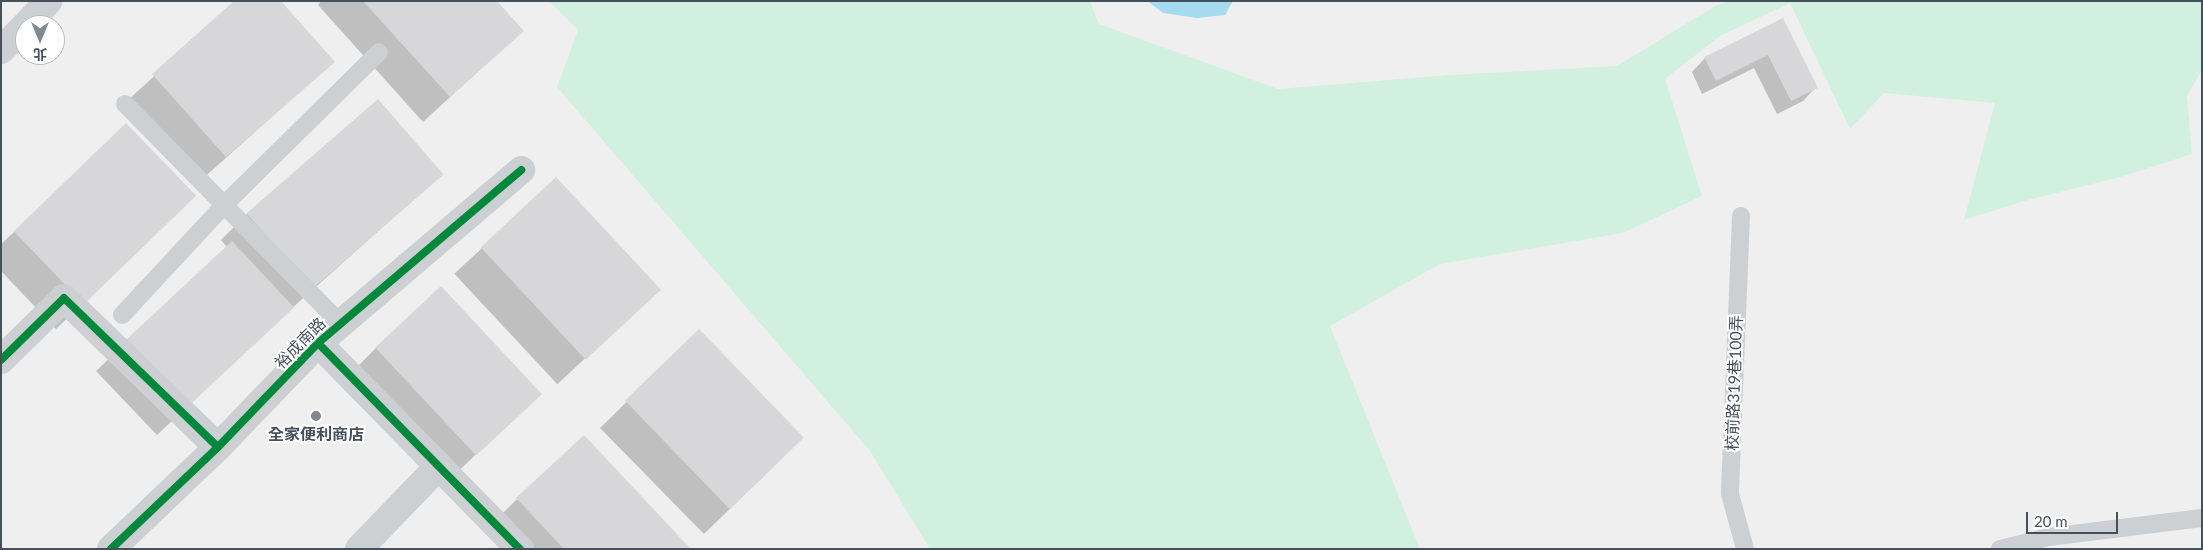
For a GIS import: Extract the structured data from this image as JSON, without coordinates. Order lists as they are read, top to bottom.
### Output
{
  "streets": {
    "street": ["裕成南路"],
    "lane": ["校前路319巷100弄"]
  },
  "places": ["全家便利商店"],
  "scale_bar": "20 m",
  "north": "bottom"
}
